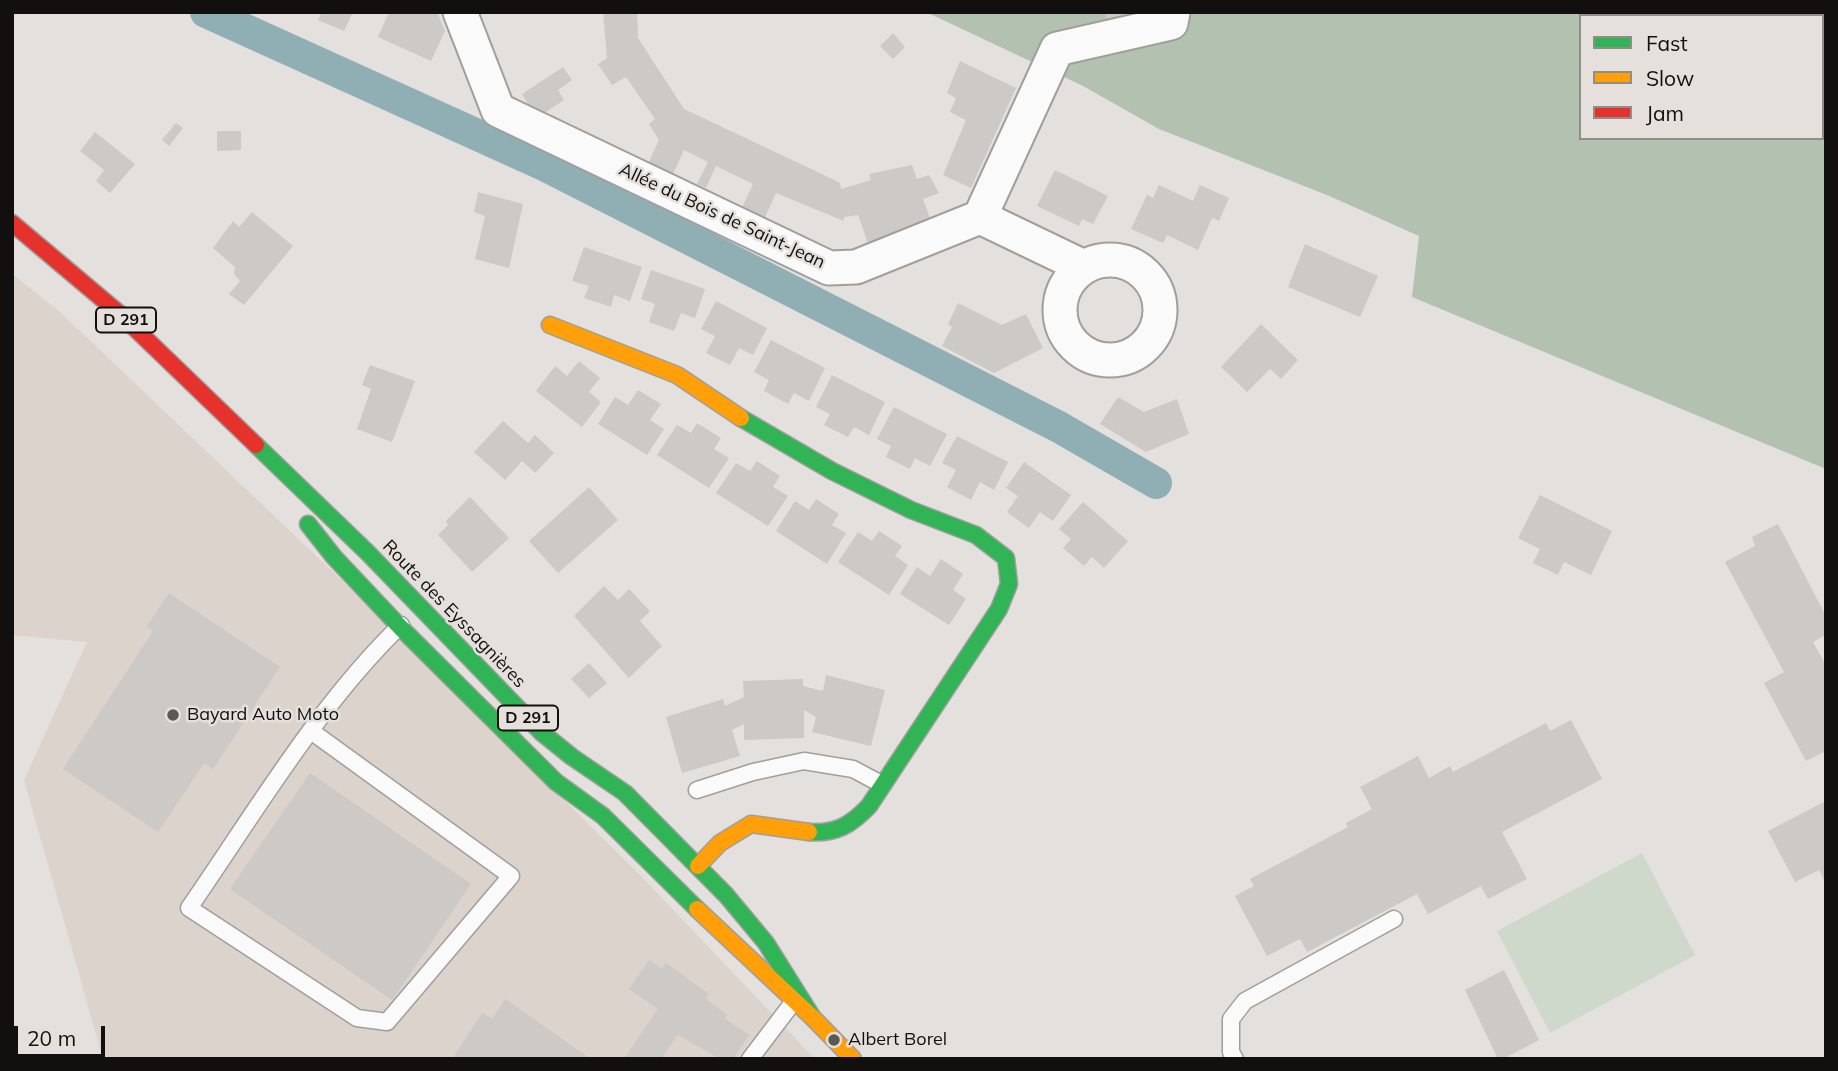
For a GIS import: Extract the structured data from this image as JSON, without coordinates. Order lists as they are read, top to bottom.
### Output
{
  "streets": {
    "main road": ["D 291", "Route des Eyssagnières"],
    "street": ["Allée du Bois de Saint-Jean"]
  },
  "places": ["Bayard Auto Moto", "Albert Borel"],
  "legend": ["Fast", "Slow", "Jam"],
  "scale_bar": "20 m"
}
